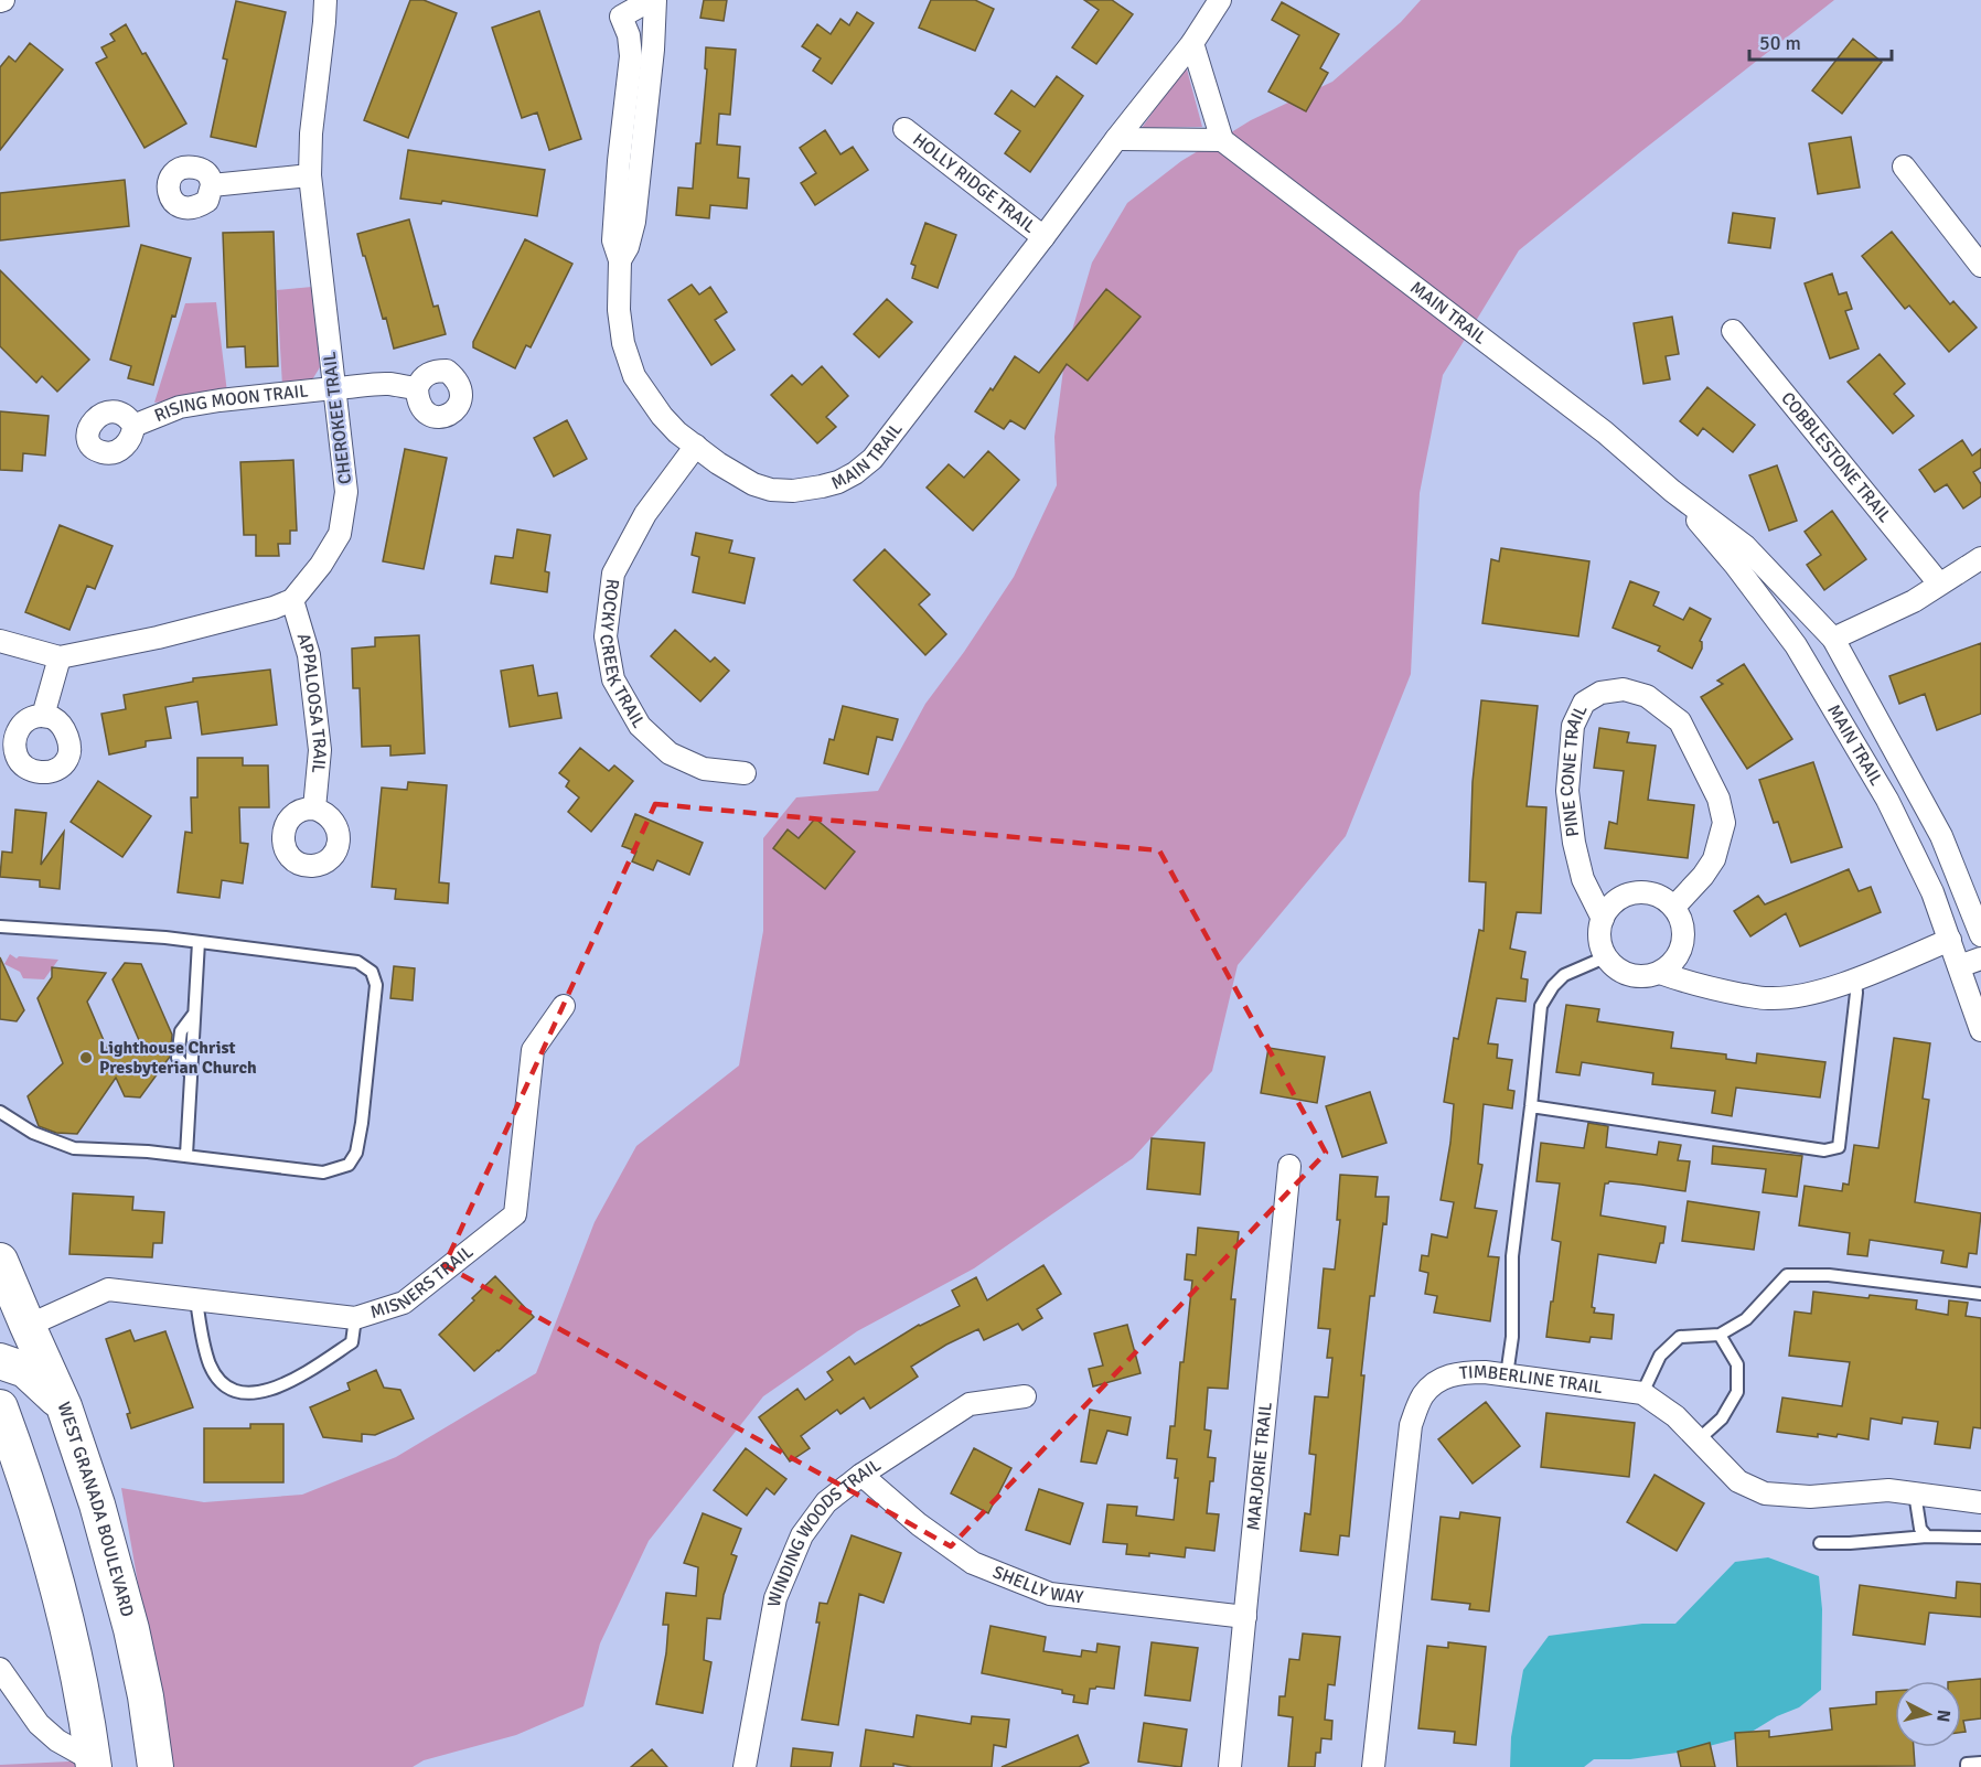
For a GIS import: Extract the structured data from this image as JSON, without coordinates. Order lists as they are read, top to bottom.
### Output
{
  "streets": {
    "main road": ["WEST GRANADA BOULEVARD"],
    "street": [
      "HOLLY RIDGE TRAIL",
      "MAIN TRAIL",
      "RISING MOON TRAIL",
      "CHEROKEE TRAIL",
      "COBBLESTONE TRAIL",
      "ROCKY CREEK TRAIL",
      "APPALOOSA TRAIL",
      "PINE CONE TRAIL",
      "MISNERS TRAIL",
      "TIMBERLINE TRAIL",
      "MARJORIE TRAIL",
      "WINDING WOODS TRAIL",
      "SHELLY WAY"
    ]
  },
  "crossings": [
    ["HOLLY RIDGE TRAIL", "MAIN TRAIL"],
    ["MAIN TRAIL", "ROCKY CREEK TRAIL"],
    ["RISING MOON TRAIL", "CHEROKEE TRAIL"],
    ["CHEROKEE TRAIL", "APPALOOSA TRAIL"],
    ["MISNERS TRAIL", "WEST GRANADA BOULEVARD"],
    ["MARJORIE TRAIL", "SHELLY WAY"],
    ["WINDING WOODS TRAIL", "SHELLY WAY"]
  ],
  "places": ["Lighthouse Christ Presbyterian Church"],
  "scale_bar": "50 m",
  "north": "right"
}
